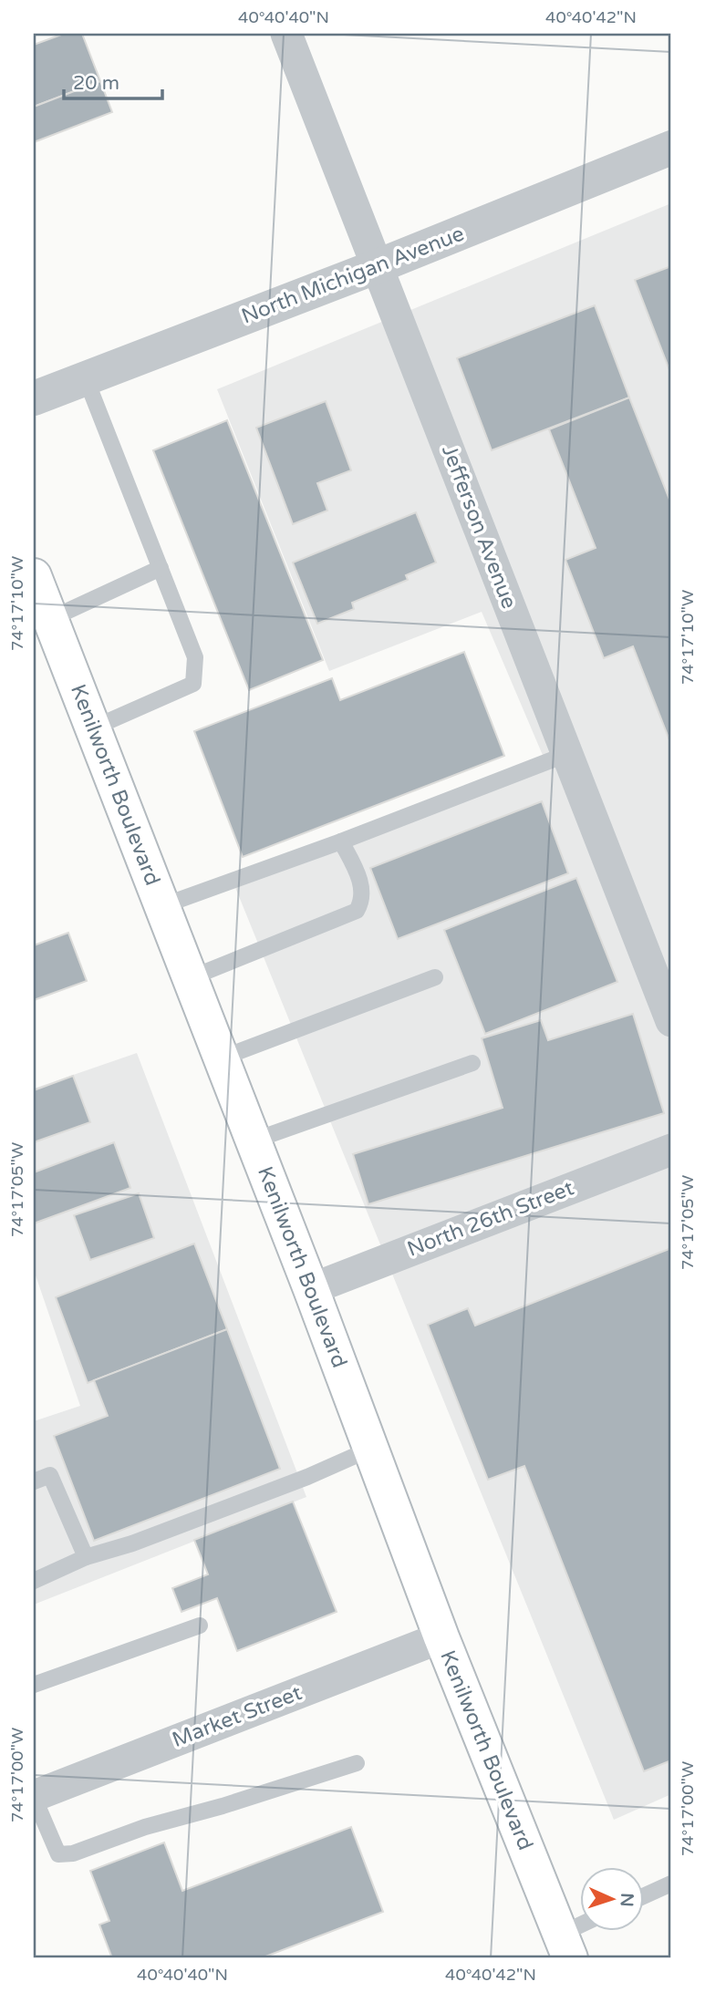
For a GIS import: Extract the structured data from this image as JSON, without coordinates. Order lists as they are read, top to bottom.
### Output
{
  "streets": {
    "main road": ["Kenilworth Boulevard"],
    "street": [
      "North Michigan Avenue",
      "Jefferson Avenue",
      "North 26th Street",
      "Market Street"
    ]
  },
  "crossings": [
    ["North Michigan Avenue", "Jefferson Avenue"],
    ["Kenilworth Boulevard", "North 26th Street"],
    ["Kenilworth Boulevard", "Market Street"]
  ],
  "scale_bar": "20 m",
  "north": "right",
  "coordinates": [
    "40°40'40\"N",
    "40°40'42\"N",
    "74°17'10\"W",
    "74°17'05\"W",
    "74°17'00\"W"
  ]
}
